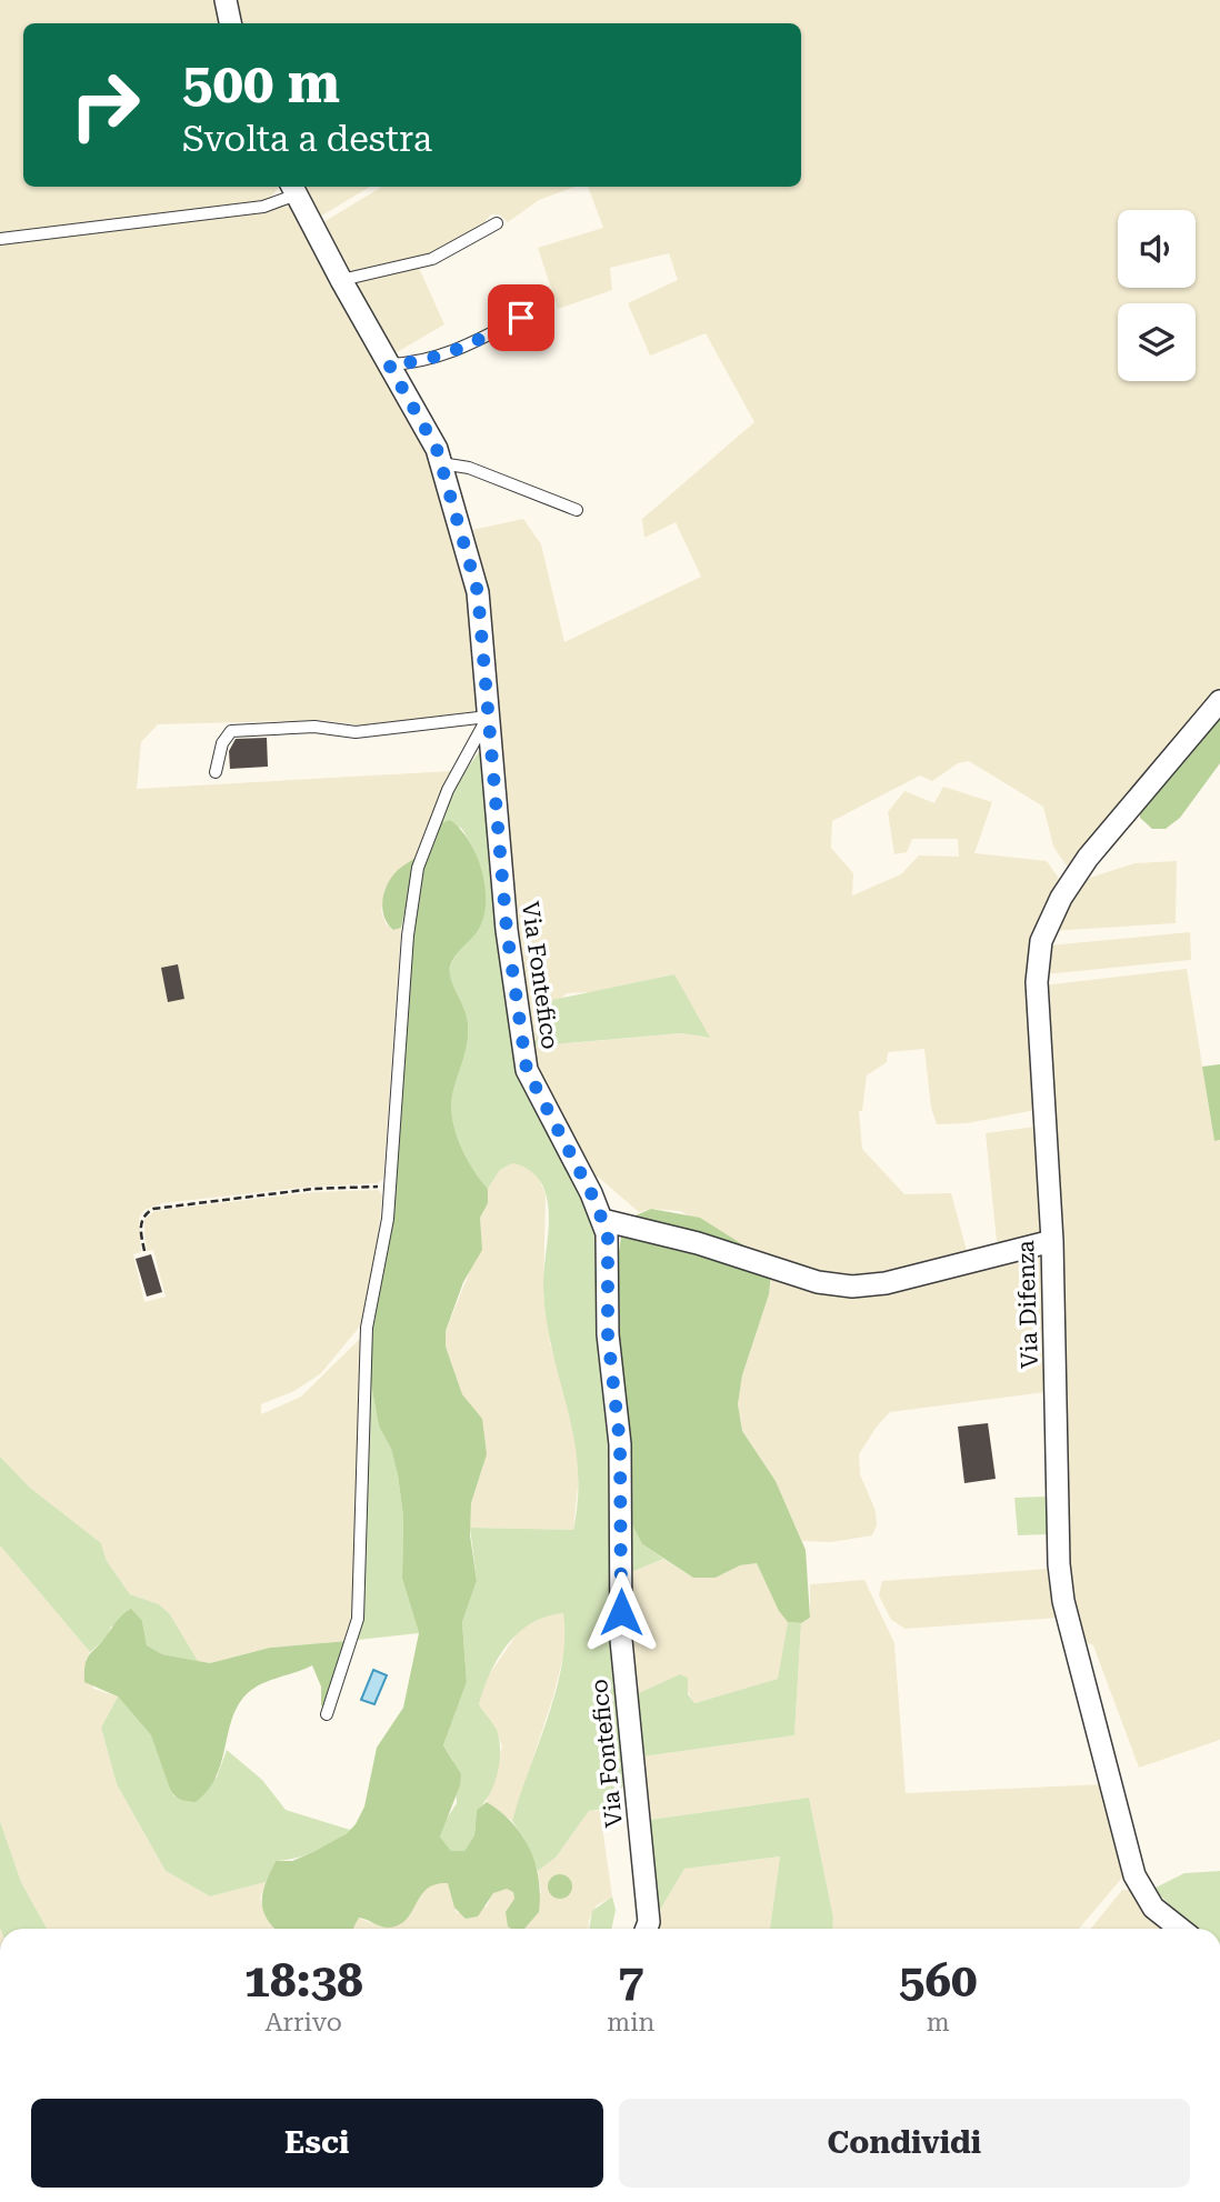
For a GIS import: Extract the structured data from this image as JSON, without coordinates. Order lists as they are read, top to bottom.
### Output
{
  "streets": {
    "street": ["Via Fontefico", "Via Difenza"]
  },
  "page": {
    "turn": ["500 m", "Svolta a destra"],
    "eta": [
      "18:38",
      "Arrivo",
      "7",
      "min",
      "560",
      "m"
    ],
    "buttons": ["Esci", "Condividi"]
  }
}
